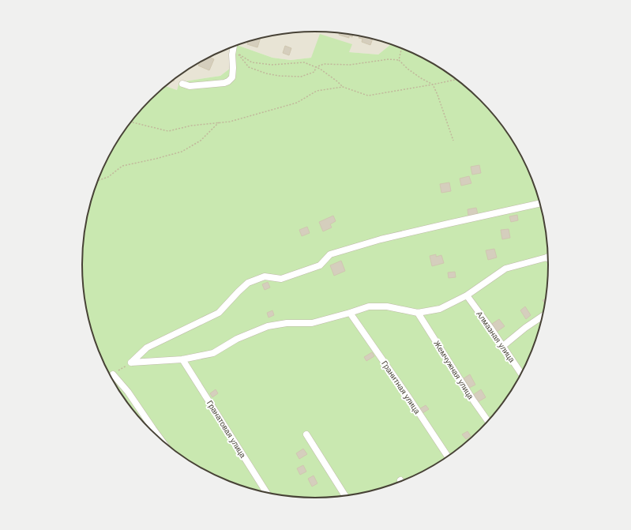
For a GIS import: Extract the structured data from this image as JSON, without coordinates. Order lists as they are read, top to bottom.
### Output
{
  "streets": {
    "street": [
      "Алмазная улица",
      "Жемчужная улица",
      "Гранитная улица",
      "Гранатовая улица"
    ]
  }
}
